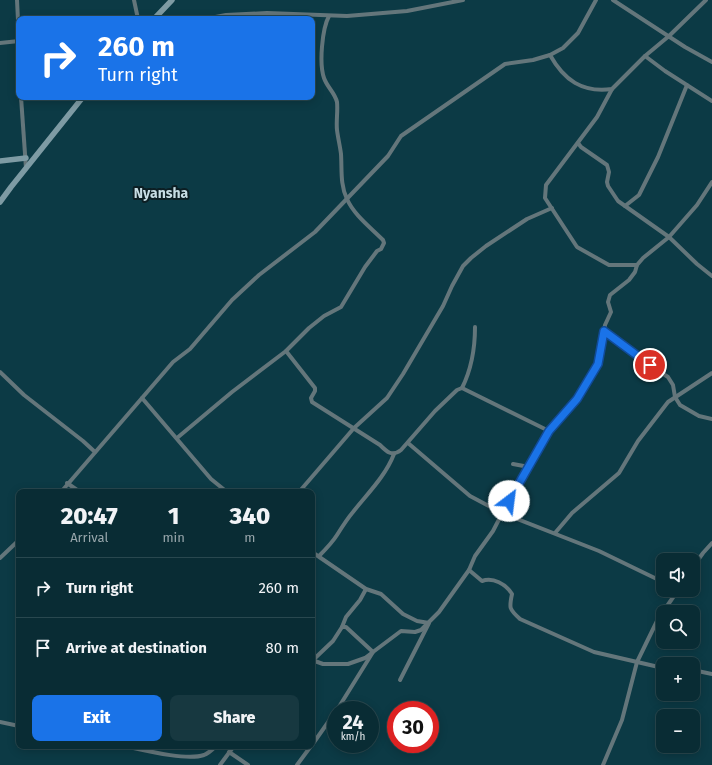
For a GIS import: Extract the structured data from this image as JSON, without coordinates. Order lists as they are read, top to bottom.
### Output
{
  "districts": ["Nyansha"],
  "page": {
    "turn": ["260 m", "Turn right"],
    "eta": [
      "20:47",
      "Arrival",
      "1",
      "min",
      "340",
      "m"
    ],
    "map_buttons": ["+", "−"],
    "list": [
      {
        "name": "Turn right",
        "value": "260 m"
      },
      {
        "name": "Arrive at destination",
        "value": "80 m"
      }
    ],
    "buttons": ["Exit", "Share"],
    "speed": "24 km/h",
    "limit": "30"
  }
}
